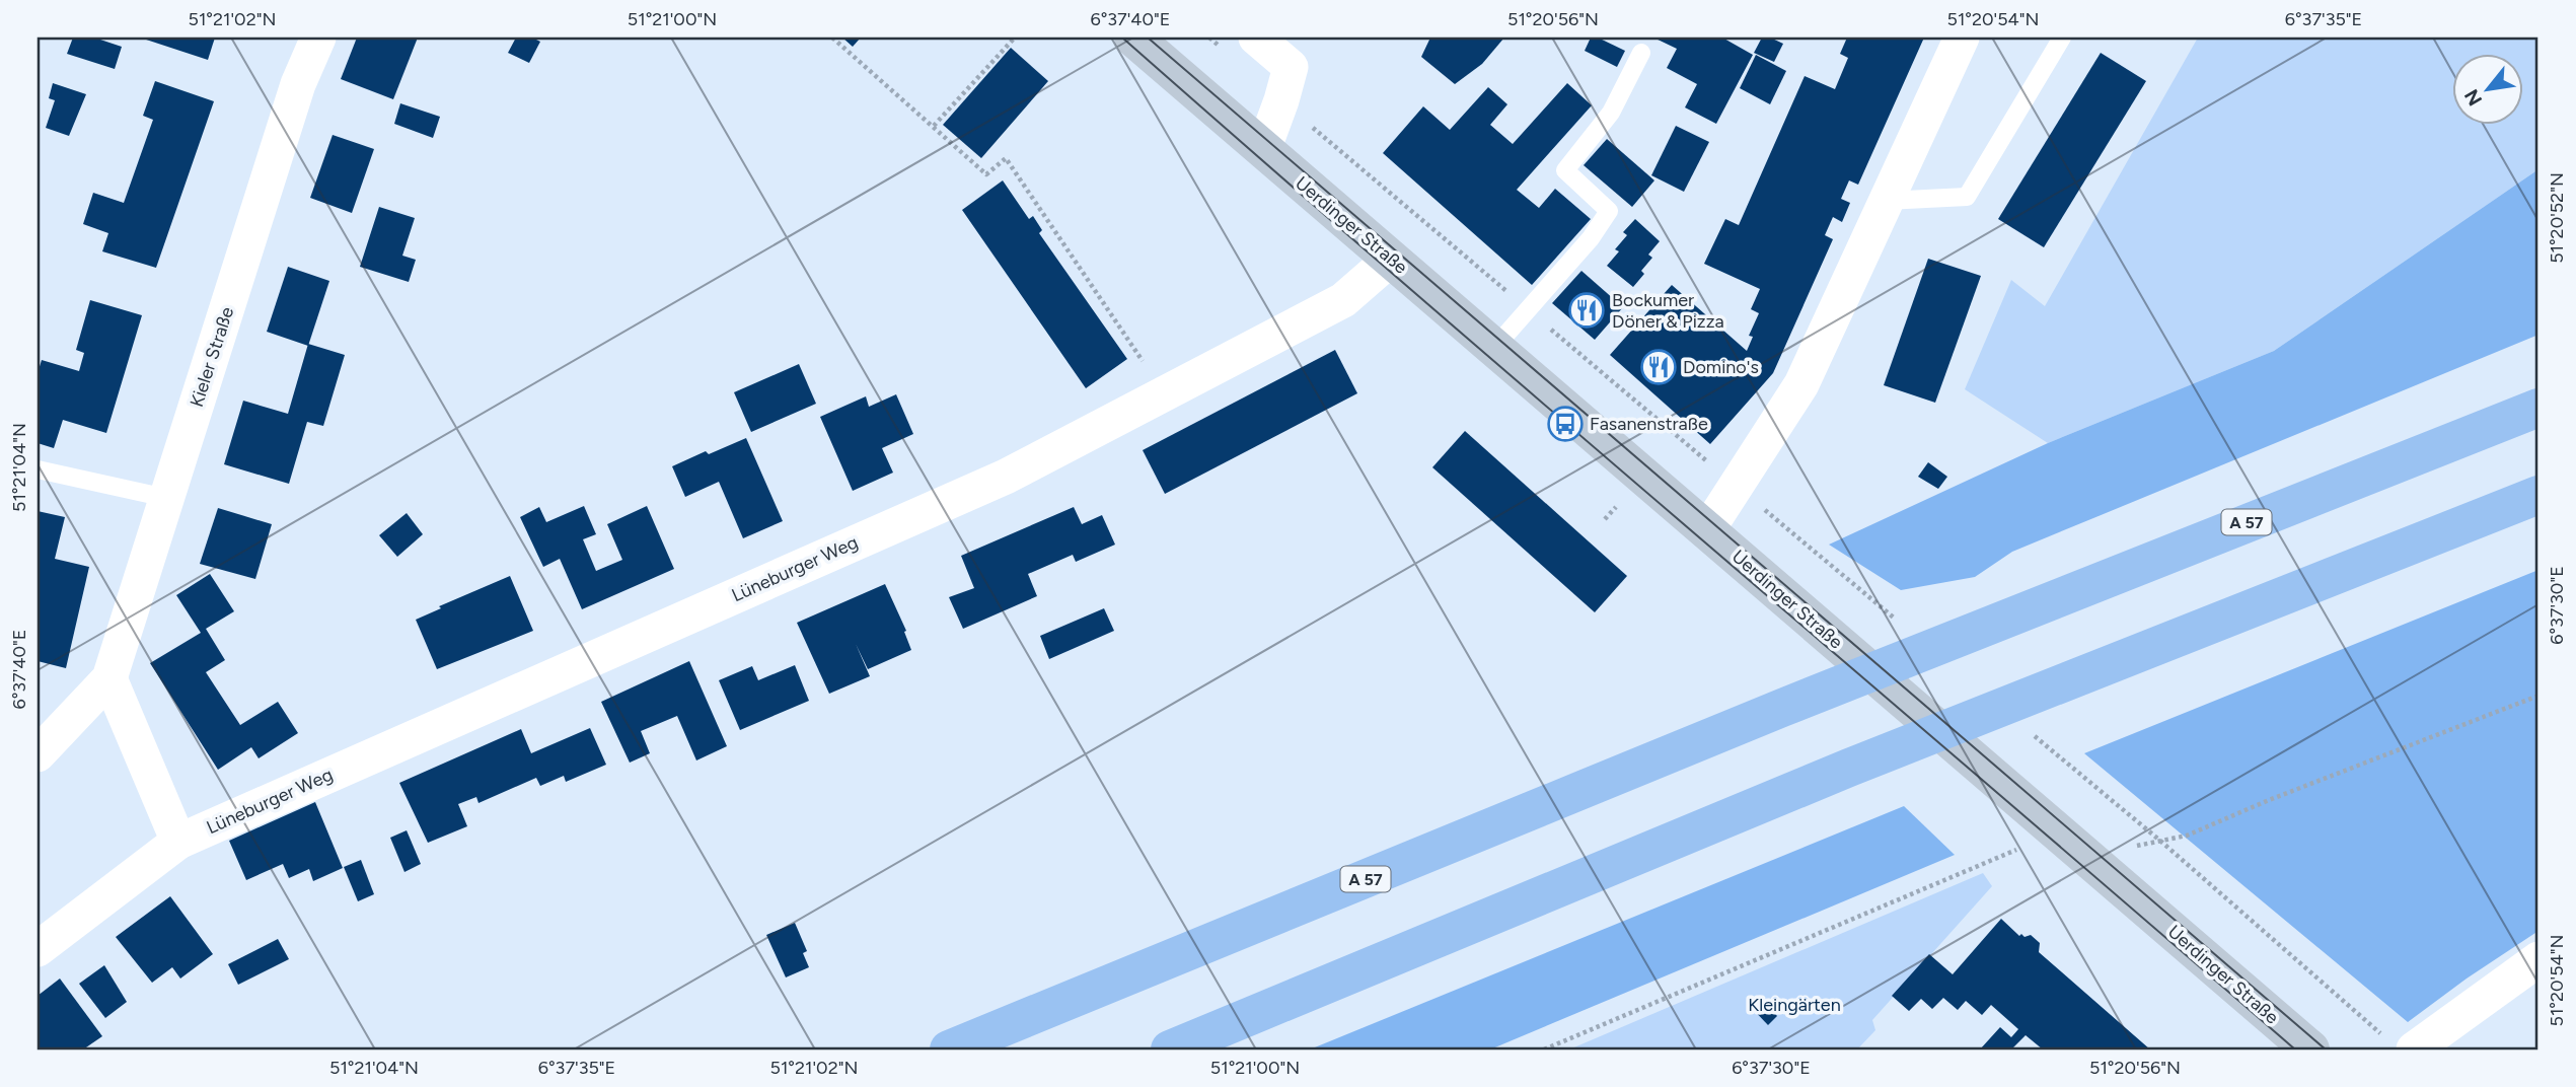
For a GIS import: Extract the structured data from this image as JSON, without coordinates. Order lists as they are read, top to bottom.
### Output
{
  "streets": {
    "highway": ["A 57"],
    "street": ["Uerdinger Straße", "Kieler Straße", "Lüneburger Weg"]
  },
  "crossings": [
    ["Uerdinger Straße", "Lüneburger Weg"]
  ],
  "parks": ["Kleingärten"],
  "places": {
    "restaurant": ["Bockumer Döner & Pizza", "Domino's"],
    "bus stop": ["Fasanenstraße"]
  },
  "north": "bottom left",
  "coordinates": [
    "51°21'02\"N",
    "51°21'00\"N",
    "6°37'40\"E",
    "51°20'56\"N",
    "51°20'54\"N",
    "6°37'35\"E",
    "51°20'52\"N",
    "51°21'04\"N",
    "6°37'30\"E"
  ]
}
